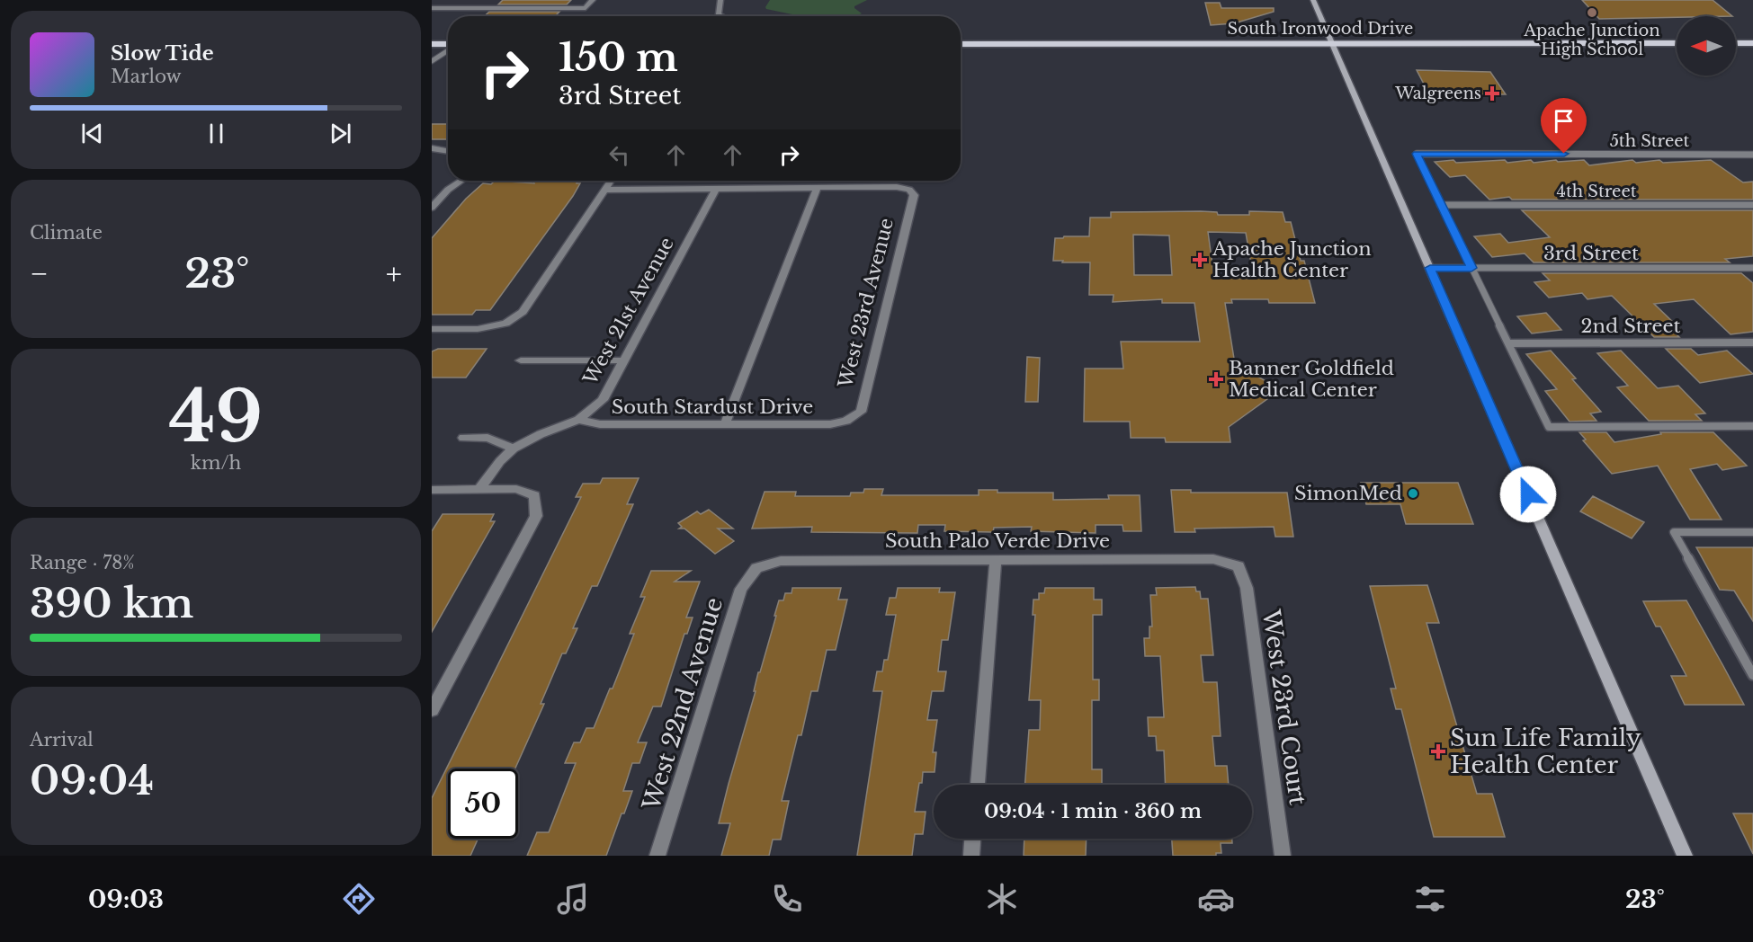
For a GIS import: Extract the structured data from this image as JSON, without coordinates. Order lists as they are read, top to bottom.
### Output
{
  "streets": {
    "main road": ["South Ironwood Drive"],
    "street": [
      "West 23rd Avenue",
      "West 21st Avenue",
      "South Stardust Drive",
      "South Palo Verde Drive",
      "West 22nd Avenue",
      "West 23rd Court"
    ],
    "lane": [
      "5th Street",
      "4th Street",
      "3rd Street",
      "2nd Street"
    ]
  },
  "crossings": [
    ["5th Street", "4th Street"],
    ["West 23rd Avenue", "South Stardust Drive"],
    ["West 21st Avenue", "South Stardust Drive"],
    ["South Palo Verde Drive", "West 22nd Avenue"],
    ["South Palo Verde Drive", "West 23rd Court"]
  ],
  "places": {
    "other": ["Apache Junction High School", "SimonMed"],
    "health": [
      "Walgreens",
      "Apache Junction Health Center",
      "Banner Goldfield Medical Center",
      "Sun Life Family Health Center"
    ]
  },
  "north": "left",
  "page": {
    "turn": ["150 m", "3rd Street"],
    "song": ["Slow Tide", "Marlow"],
    "tile": [
      "Climate",
      ["49", "km/h"],
      ["Range · 78%", "390 km"],
      ["Arrival", "09:04"]
    ],
    "heat": ["−", "23°", "+"],
    "limit": "50",
    "trip": "09:04 · 1 min · 360 m",
    "tabs": ["09:03", "23°"]
  }
}
